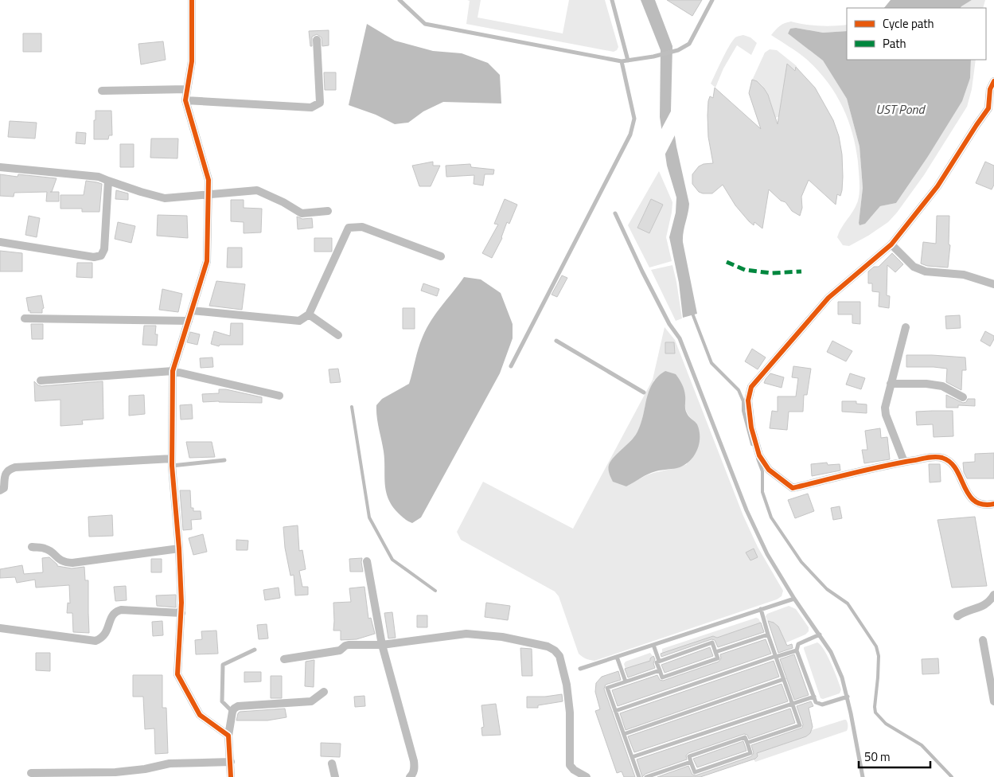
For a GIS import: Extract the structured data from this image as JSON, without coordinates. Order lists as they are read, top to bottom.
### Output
{
  "water": ["UST Pond"],
  "legend": ["Cycle path", "Path"],
  "scale_bar": "50 m"
}
